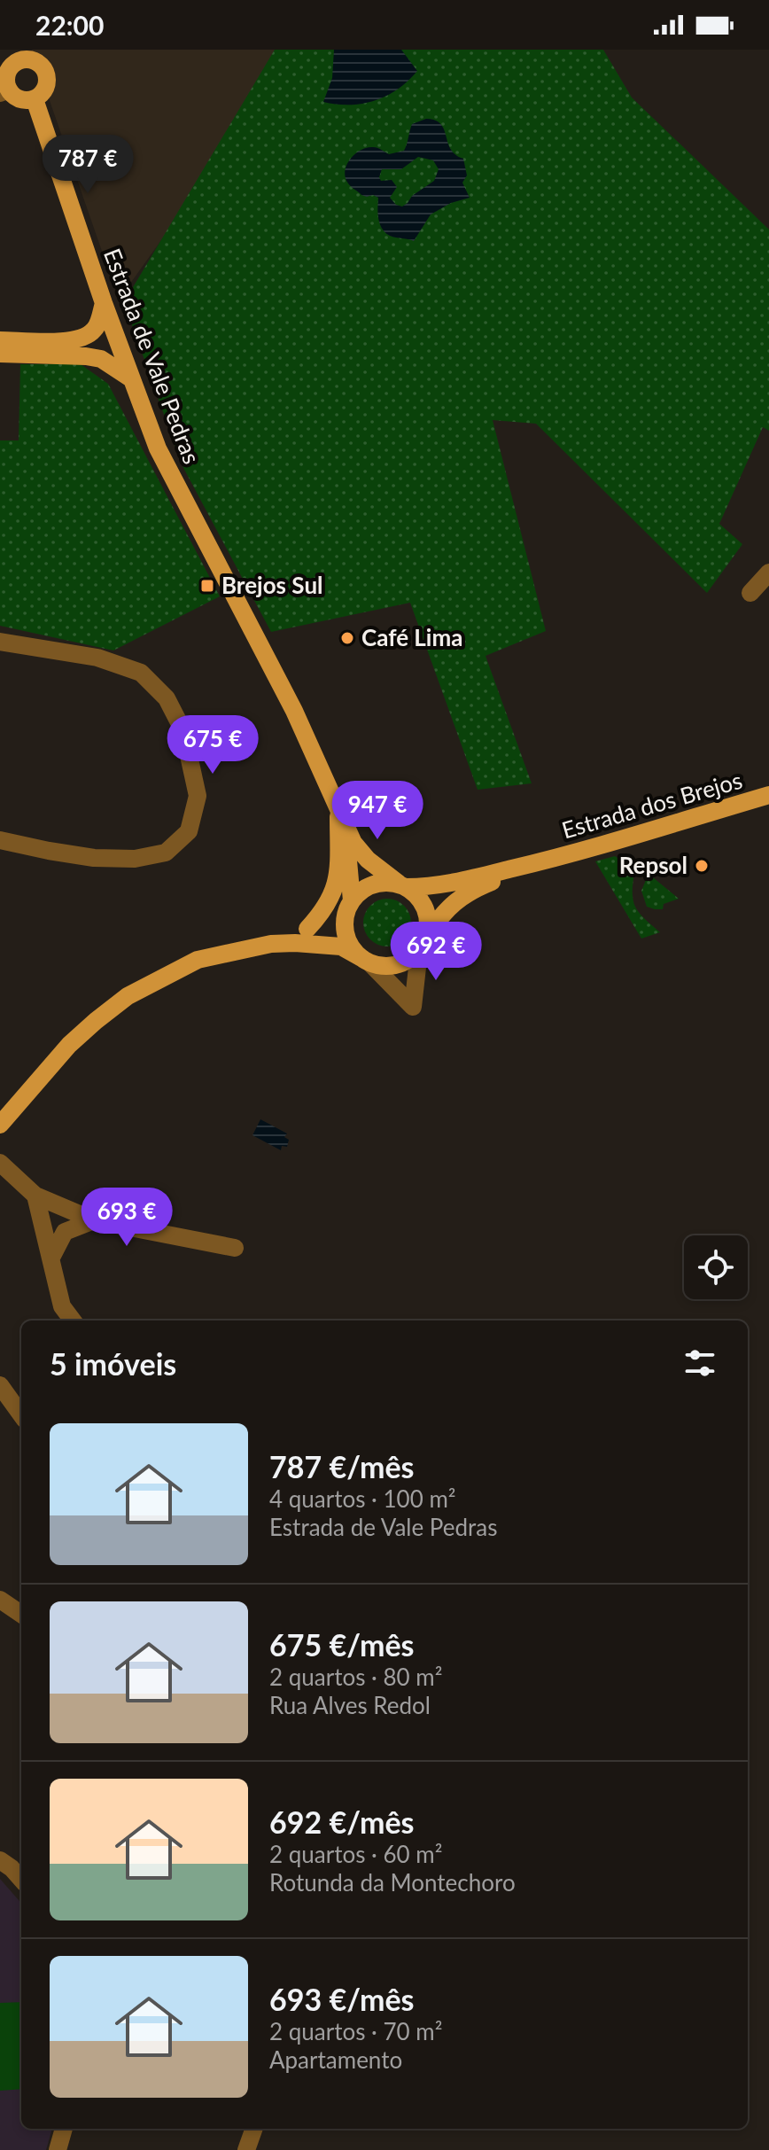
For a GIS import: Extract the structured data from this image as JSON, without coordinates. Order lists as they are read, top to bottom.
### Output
{
  "streets": {
    "main road": ["Estrada de Vale Pedras", "Estrada dos Brejos"]
  },
  "crossings": [
    ["Estrada de Vale Pedras", "Estrada dos Brejos"]
  ],
  "places": {
    "transit": ["Brejos Sul"],
    "other": ["Café Lima", "Repsol"]
  },
  "page": {
    "status": "22:00",
    "price": [
      "787 €",
      "675 €",
      "947 €",
      "692 €",
      "693 €"
    ],
    "heading": "5 imóveis",
    "list": [
      {
        "name": "787 €/mês",
        "note": "4 quartos · 100 m² · Estrada de Vale Pedras"
      },
      {
        "name": "675 €/mês",
        "note": "2 quartos · 80 m² · Rua Alves Redol"
      },
      {
        "name": "692 €/mês",
        "note": "2 quartos · 60 m² · Rotunda da Montechoro"
      },
      {
        "name": "693 €/mês",
        "note": "2 quartos · 70 m² · Apartamento"
      }
    ]
  }
}
